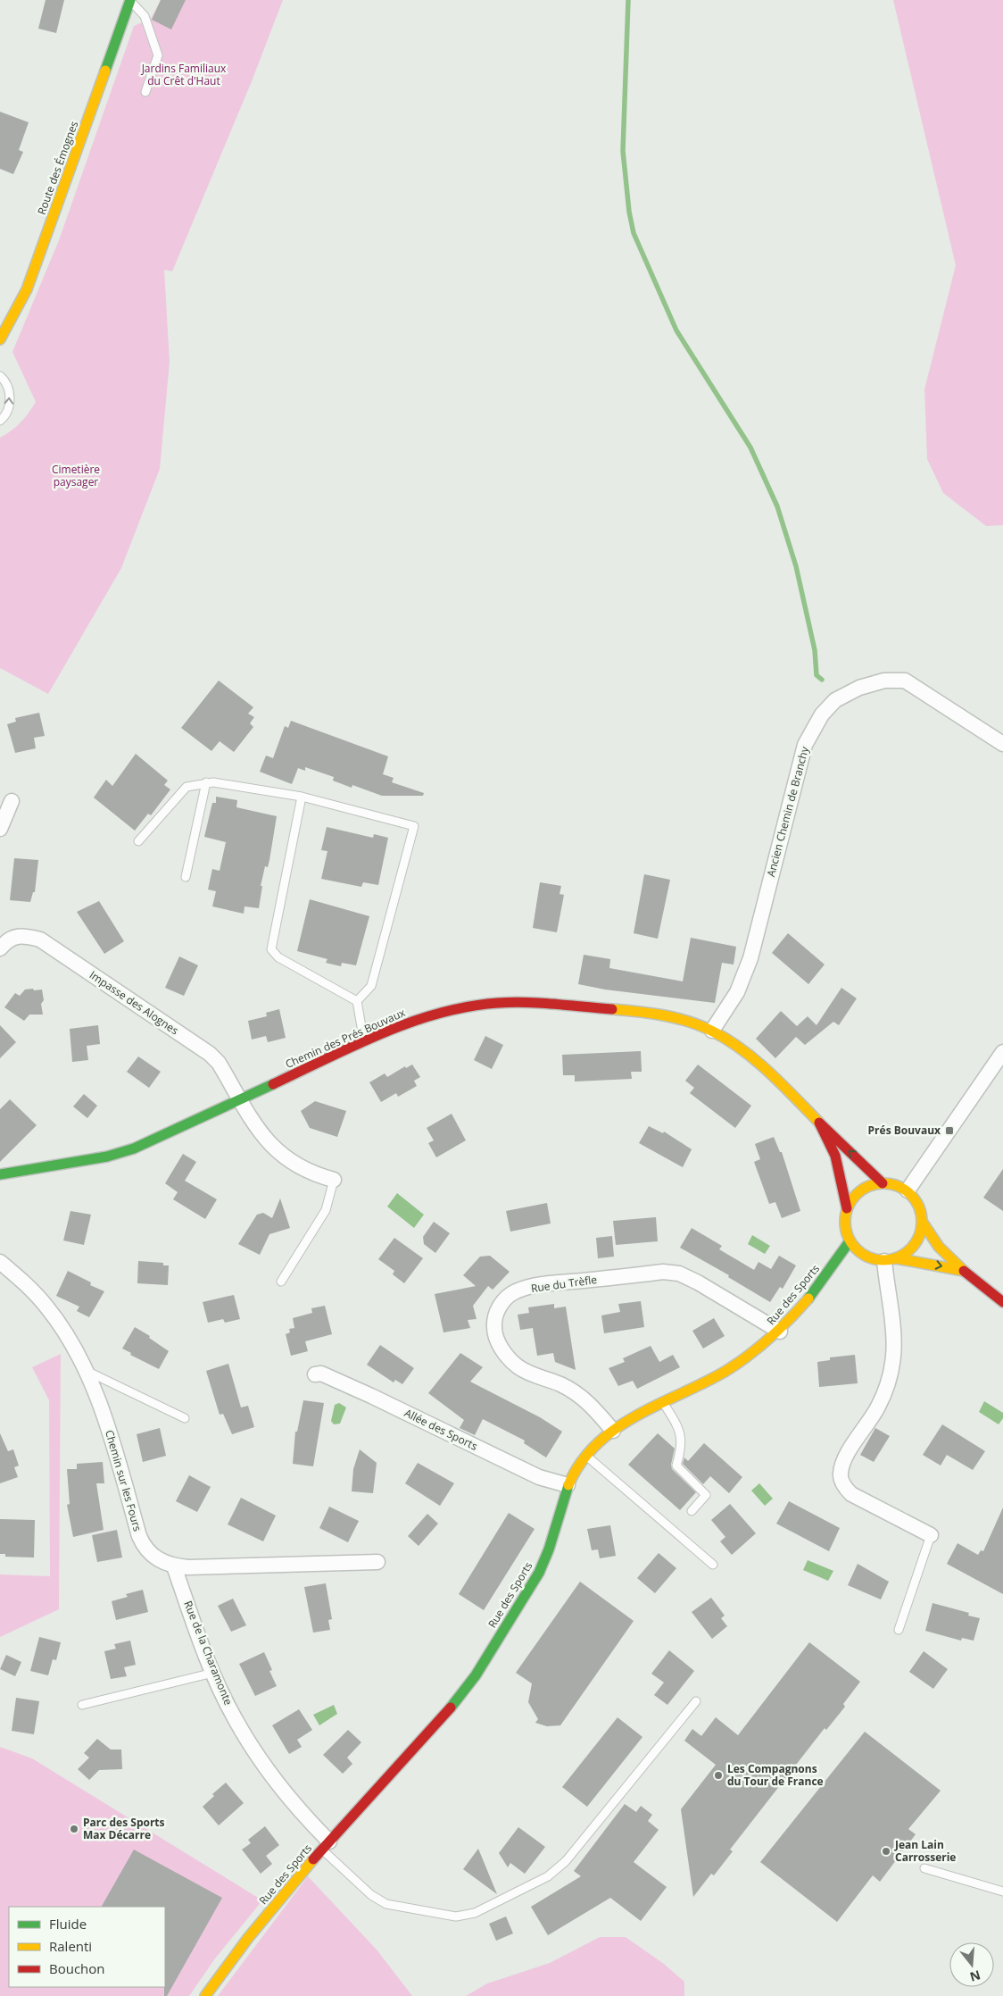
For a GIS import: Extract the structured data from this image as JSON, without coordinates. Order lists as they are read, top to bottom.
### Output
{
  "streets": {
    "street": [
      "Route des Émognes",
      "Ancien Chemin de Branchy",
      "Impasse des Alognes",
      "Chemin des Prés Bouvaux",
      "Rue du Trèfle",
      "Rue des Sports",
      "Allée des Sports",
      "Chemin sur les Fours",
      "Rue de la Charamonte"
    ]
  },
  "crossings": [
    ["Ancien Chemin de Branchy", "Chemin des Prés Bouvaux"],
    ["Impasse des Alognes", "Chemin des Prés Bouvaux"],
    ["Chemin des Prés Bouvaux", "Rue des Sports"],
    ["Rue du Trèfle", "Rue des Sports"],
    ["Rue des Sports", "Allée des Sports"],
    ["Rue des Sports", "Rue de la Charamonte"],
    ["Chemin sur les Fours", "Rue de la Charamonte"]
  ],
  "parks": ["Jardins Familiaux du Crêt d'Haut", "Cimetière paysager"],
  "places": {
    "transit": ["Prés Bouvaux"],
    "other": ["Les Compagnons du Tour de France", "Parc des Sports Max Décarre", "Jean Lain Carrosserie"]
  },
  "legend": ["Fluide", "Ralenti", "Bouchon"],
  "north": "bottom"
}
